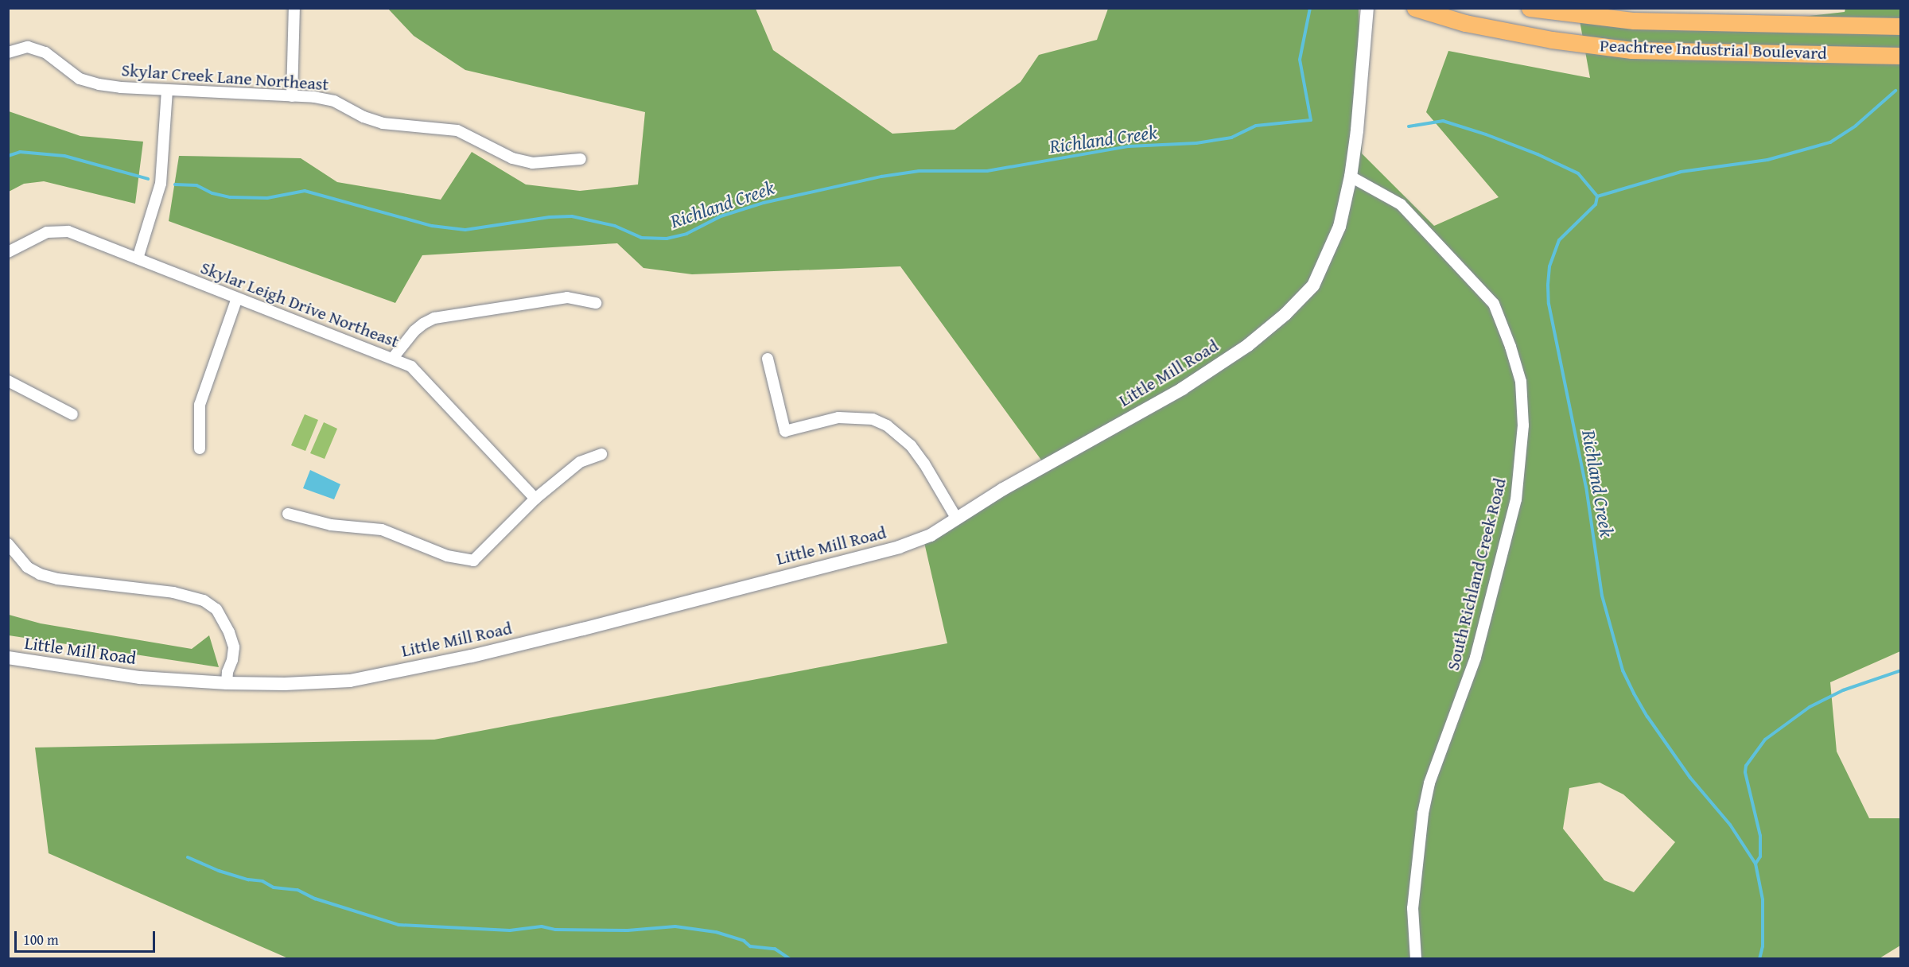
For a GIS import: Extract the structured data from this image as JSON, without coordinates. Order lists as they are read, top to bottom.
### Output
{
  "streets": {
    "main road": ["Peachtree Industrial Boulevard"],
    "street": [
      "Skylar Creek Lane Northeast",
      "Skylar Leigh Drive Northeast",
      "Little Mill Road",
      "South Richland Creek Road"
    ]
  },
  "crossings": [
    ["Little Mill Road", "South Richland Creek Road"]
  ],
  "water": ["Richland Creek"],
  "scale_bar": "100 m"
}
